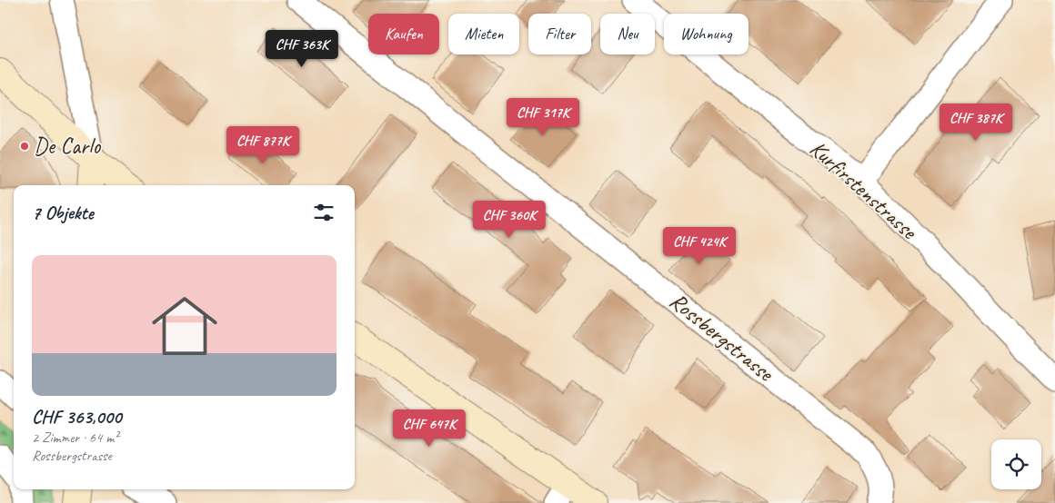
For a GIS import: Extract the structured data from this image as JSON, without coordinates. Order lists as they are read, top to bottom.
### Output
{
  "streets": {
    "street": ["Kurfirstenstrasse", "Rossbergstrasse"]
  },
  "places": ["De Carlo"],
  "page": {
    "chip": [
      "Kaufen",
      "Mieten",
      "Filter",
      "Neu",
      "Wohnung"
    ],
    "price": [
      "CHF 363K",
      "CHF 317K",
      "CHF 387K",
      "CHF 877K",
      "CHF 360K",
      "CHF 424K",
      "CHF 647K"
    ],
    "heading": "7 Objekte",
    "list": [
      {
        "name": "CHF 363,000",
        "note": "2 Zimmer · 64 m² · Rossbergstrasse"
      }
    ]
  }
}
